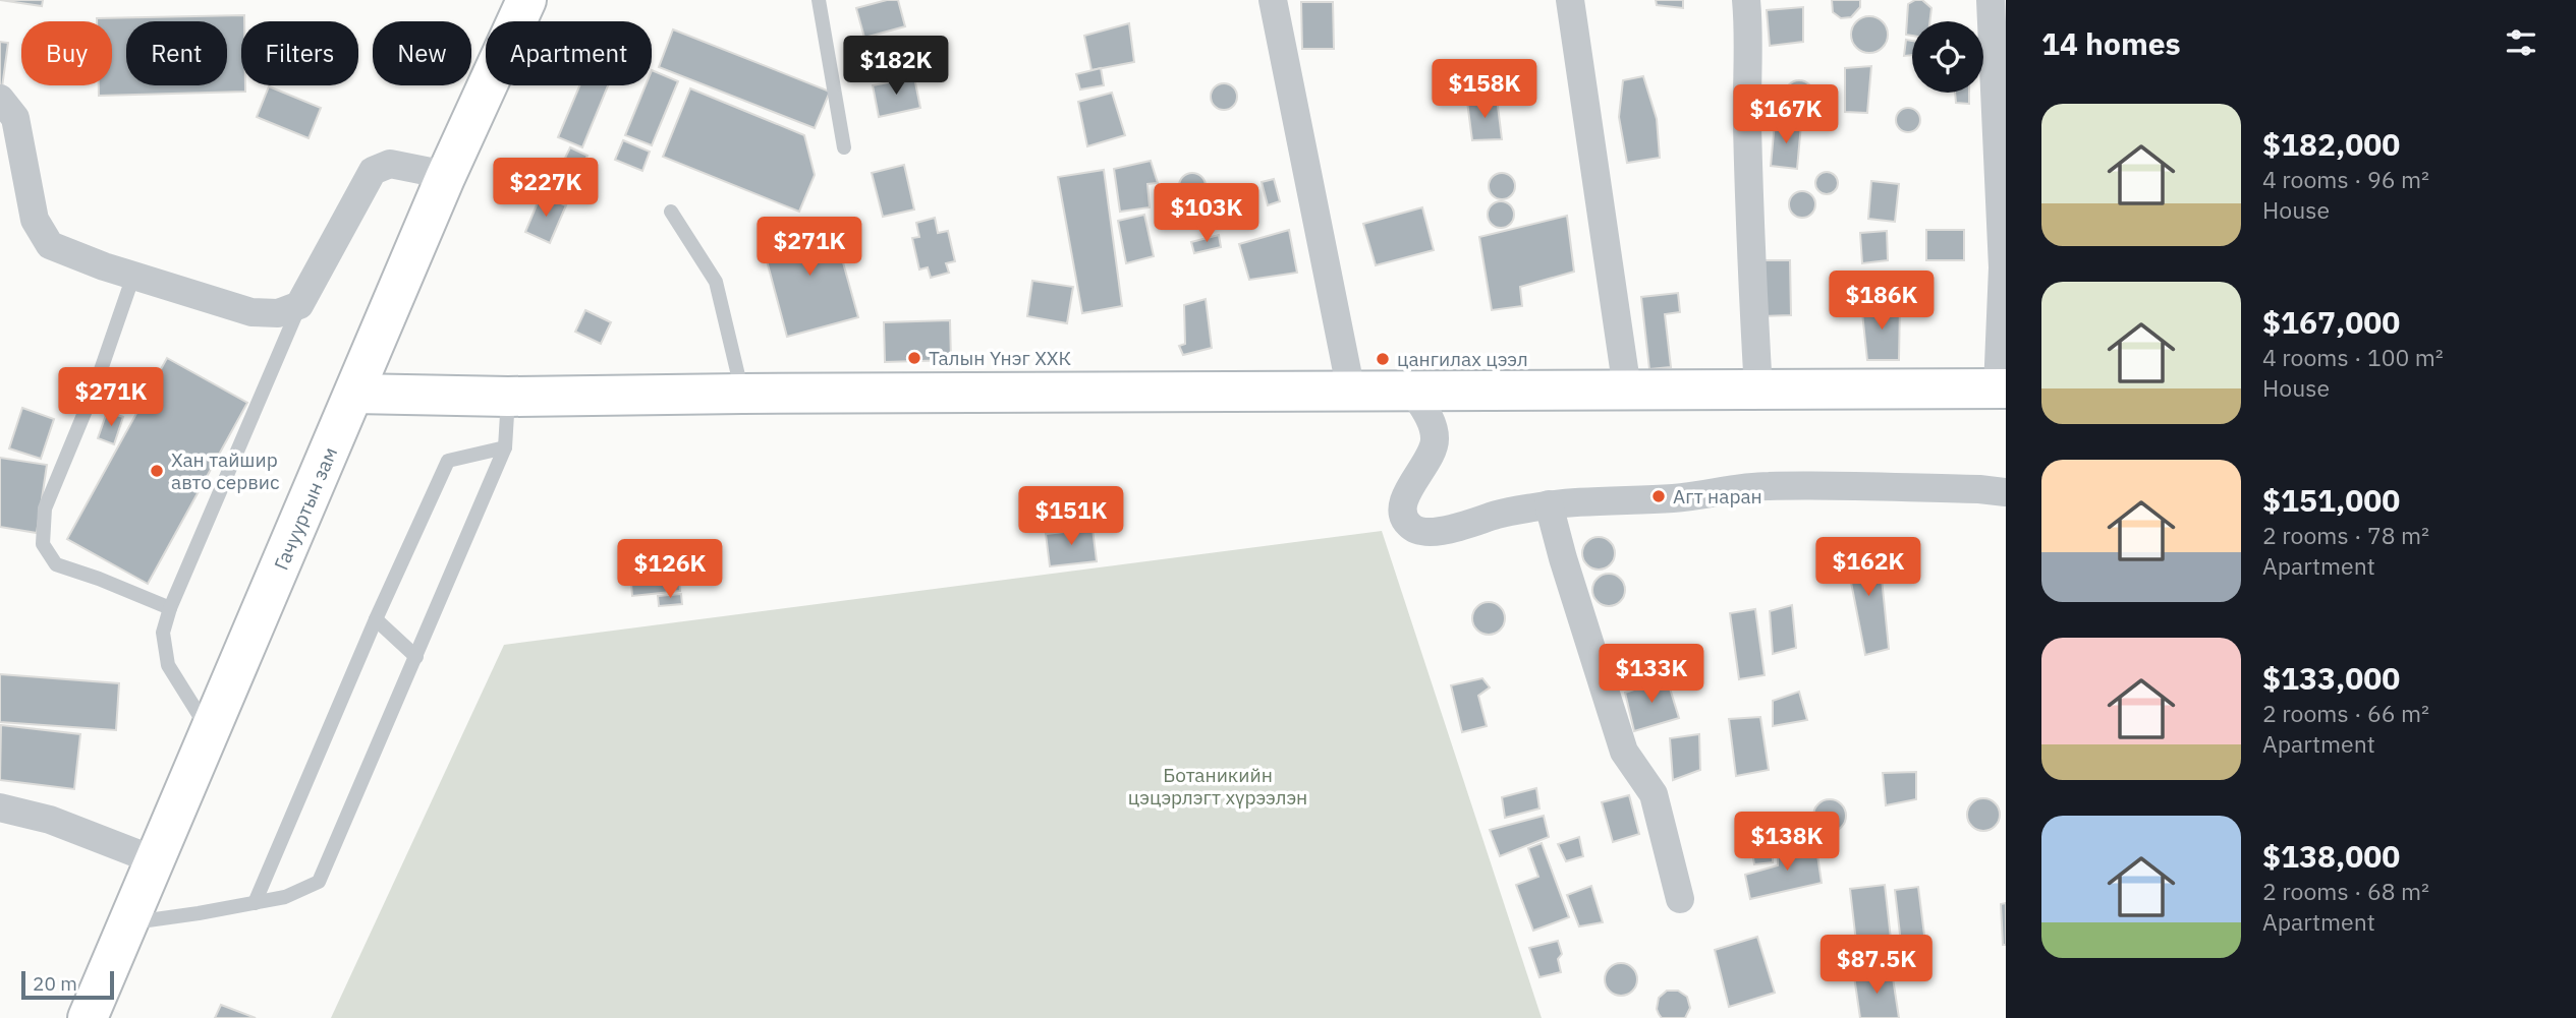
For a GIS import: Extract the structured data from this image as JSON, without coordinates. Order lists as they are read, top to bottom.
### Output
{
  "streets": {
    "main road": ["Гачууртын зам"]
  },
  "parks": ["Ботаникийн цэцэрлэгт хүрээлэн"],
  "places": [
    "Талын Үнэг ХХК",
    "цангилах цээл",
    "Хан тайшир авто сервис",
    "Агт наран"
  ],
  "scale_bar": "20 m",
  "page": {
    "heading": "14 homes",
    "chip": [
      "Buy",
      "Rent",
      "Filters",
      "New",
      "Apartment"
    ],
    "price": [
      "$182K",
      "$158K",
      "$167K",
      "$227K",
      "$103K",
      "$271K",
      "$186K",
      "$271K",
      "$151K",
      "$162K",
      "$126K",
      "$133K",
      "$138K",
      "$87.5K"
    ],
    "list": [
      {
        "name": "$182,000",
        "note": "4 rooms · 96 m² · House"
      },
      {
        "name": "$167,000",
        "note": "4 rooms · 100 m² · House"
      },
      {
        "name": "$151,000",
        "note": "2 rooms · 78 m² · Apartment"
      },
      {
        "name": "$133,000",
        "note": "2 rooms · 66 m² · Apartment"
      },
      {
        "name": "$138,000",
        "note": "2 rooms · 68 m² · Apartment"
      }
    ],
    "scale": "20 m"
  }
}
